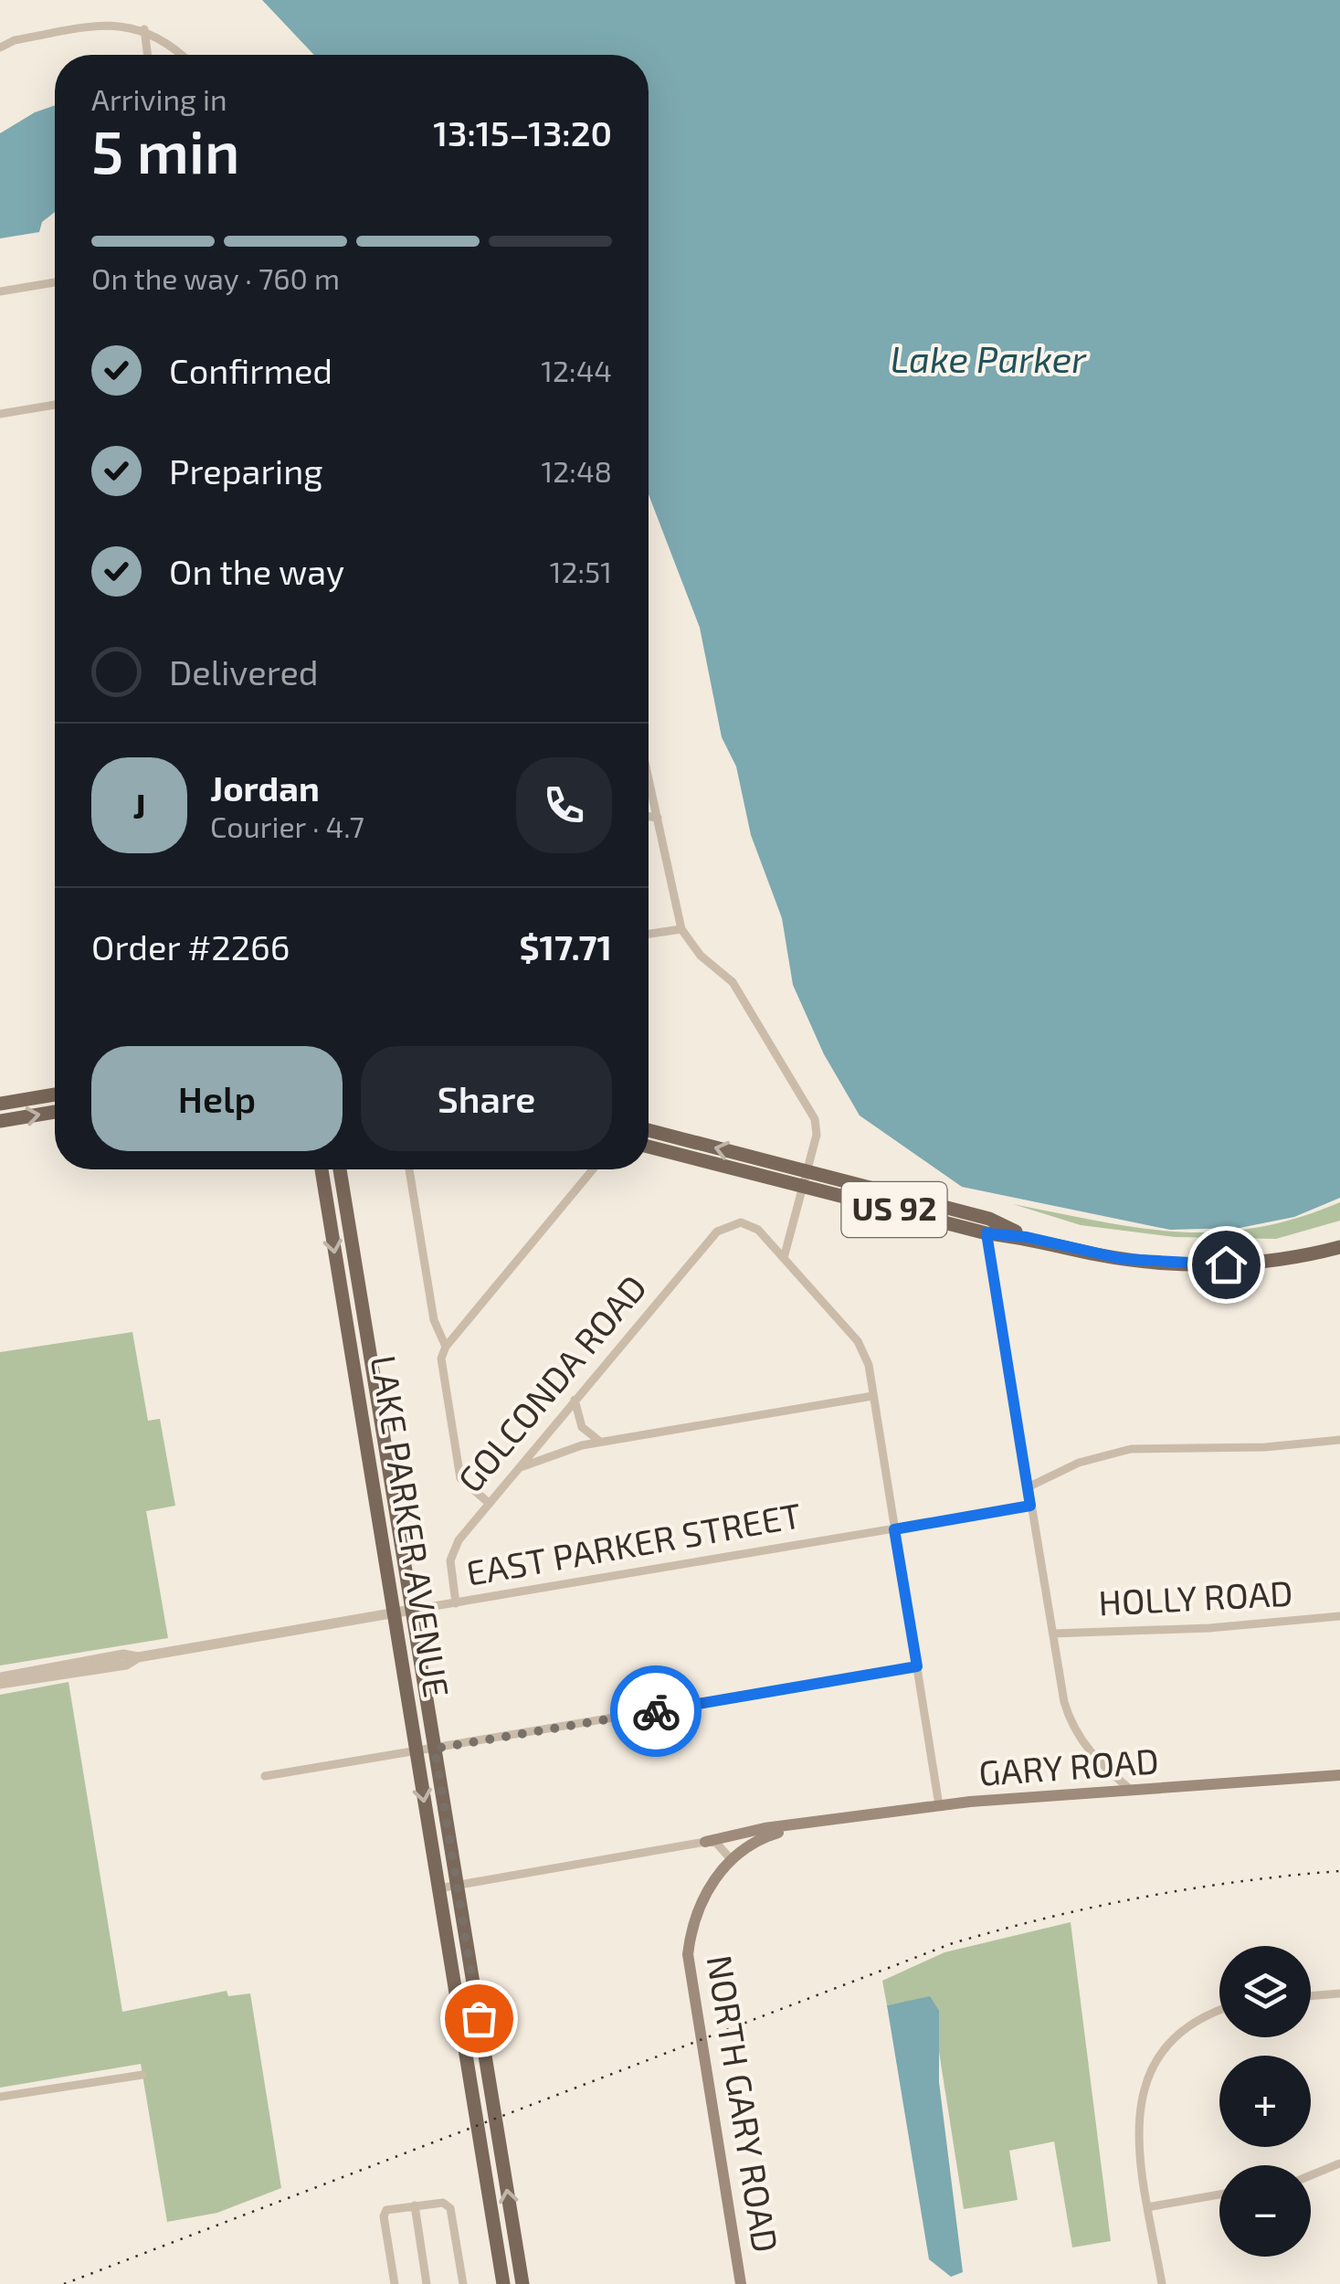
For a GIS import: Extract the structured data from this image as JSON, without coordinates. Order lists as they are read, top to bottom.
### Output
{
  "streets": {
    "main road": [
      "US 92",
      "LAKE PARKER AVENUE",
      "GARY ROAD",
      "NORTH GARY ROAD"
    ],
    "street": ["GOLCONDA ROAD", "EAST PARKER STREET", "HOLLY ROAD"]
  },
  "crossings": [
    ["GOLCONDA ROAD", "EAST PARKER STREET"],
    ["LAKE PARKER AVENUE", "EAST PARKER STREET"],
    ["GARY ROAD", "NORTH GARY ROAD"]
  ],
  "water": ["Lake Parker"],
  "page": {
    "heading": ["5 min", "Arriving in", "13:15–13:20"],
    "panel": [
      "Jordan",
      "Courier · 4.7",
      "Order #2266",
      "$17.71"
    ],
    "bar": "On the way · 760 m",
    "list": [
      ["Confirmed", "12:44"],
      ["Preparing", "12:48"],
      ["On the way", "12:51"],
      "Delivered"
    ],
    "round": "J",
    "buttons": ["Help", "Share"],
    "map_buttons": ["+", "−"]
  }
}
